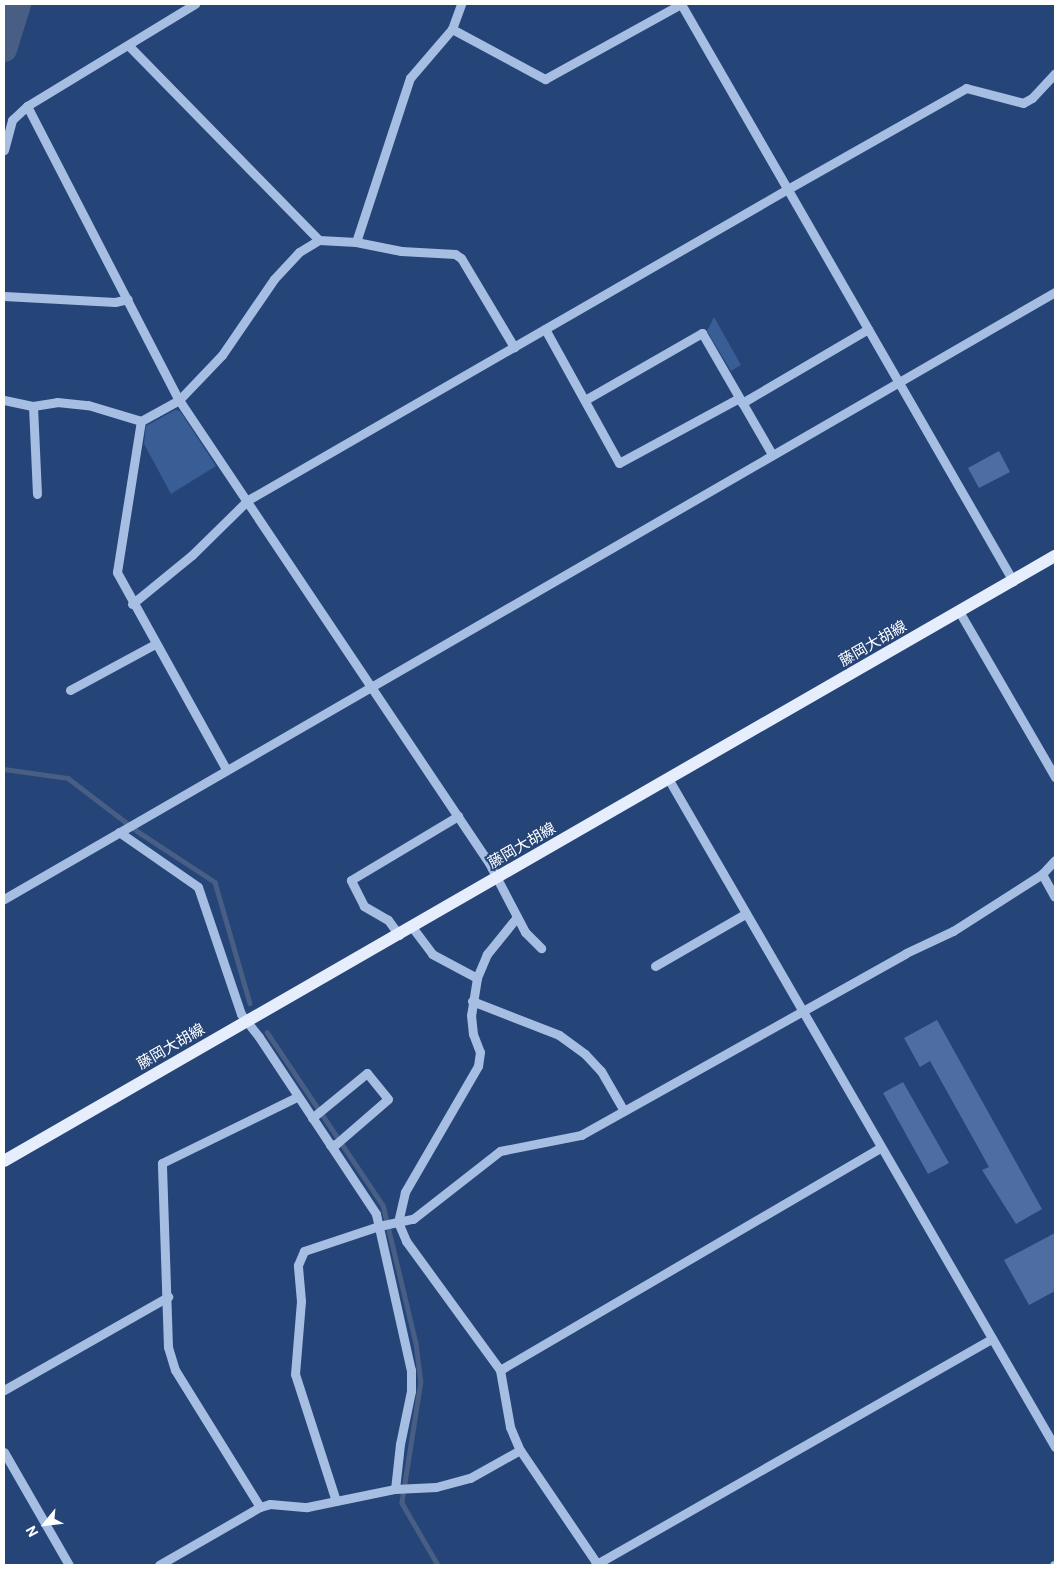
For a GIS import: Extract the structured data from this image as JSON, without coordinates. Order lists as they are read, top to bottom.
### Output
{
  "streets": {
    "main road": ["藤岡大胡線"]
  },
  "north": "bottom left"
}
